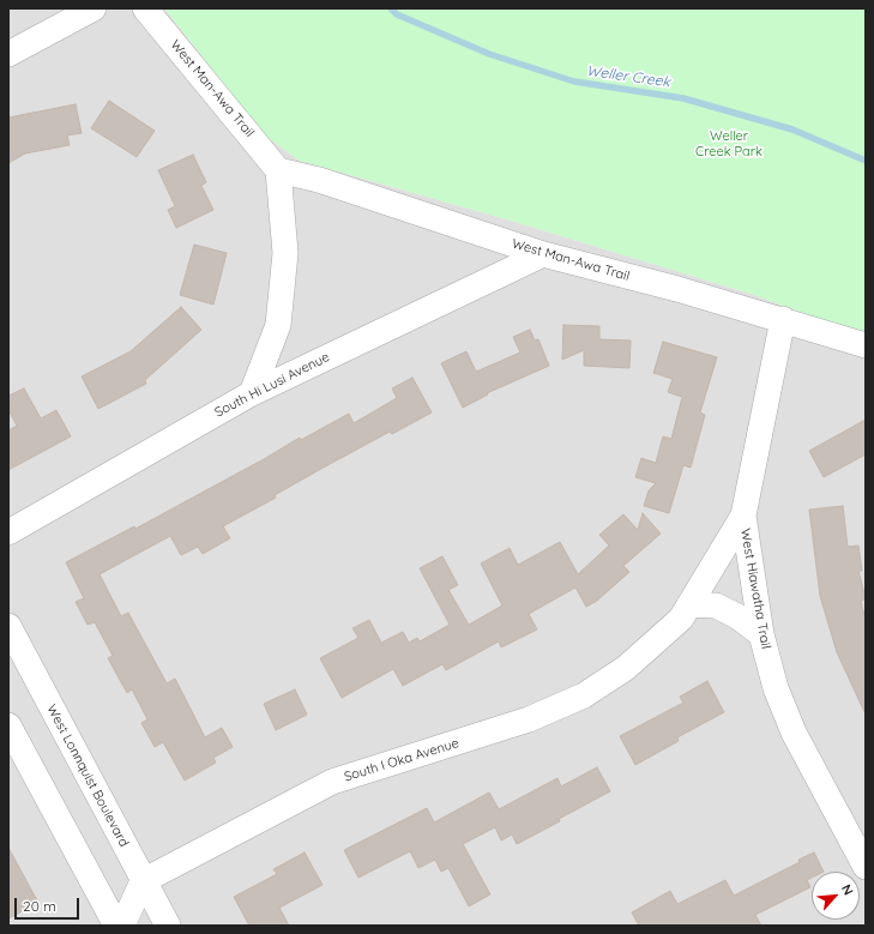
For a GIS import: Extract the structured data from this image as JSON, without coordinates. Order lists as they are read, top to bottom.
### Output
{
  "streets": {
    "street": [
      "West Man-Awa Trail",
      "South Hi Lusi Avenue",
      "West Hiawatha Trail",
      "South I Oka Avenue",
      "West Lonnquist Boulevard"
    ]
  },
  "crossings": [
    ["West Man-Awa Trail", "South Hi Lusi Avenue"],
    ["West Man-Awa Trail", "West Hiawatha Trail"],
    ["West Hiawatha Trail", "South I Oka Avenue"],
    ["South I Oka Avenue", "West Lonnquist Boulevard"]
  ],
  "water": ["Weller Creek"],
  "parks": ["Weller Creek Park"],
  "scale_bar": "20 m",
  "north": "top right"
}
